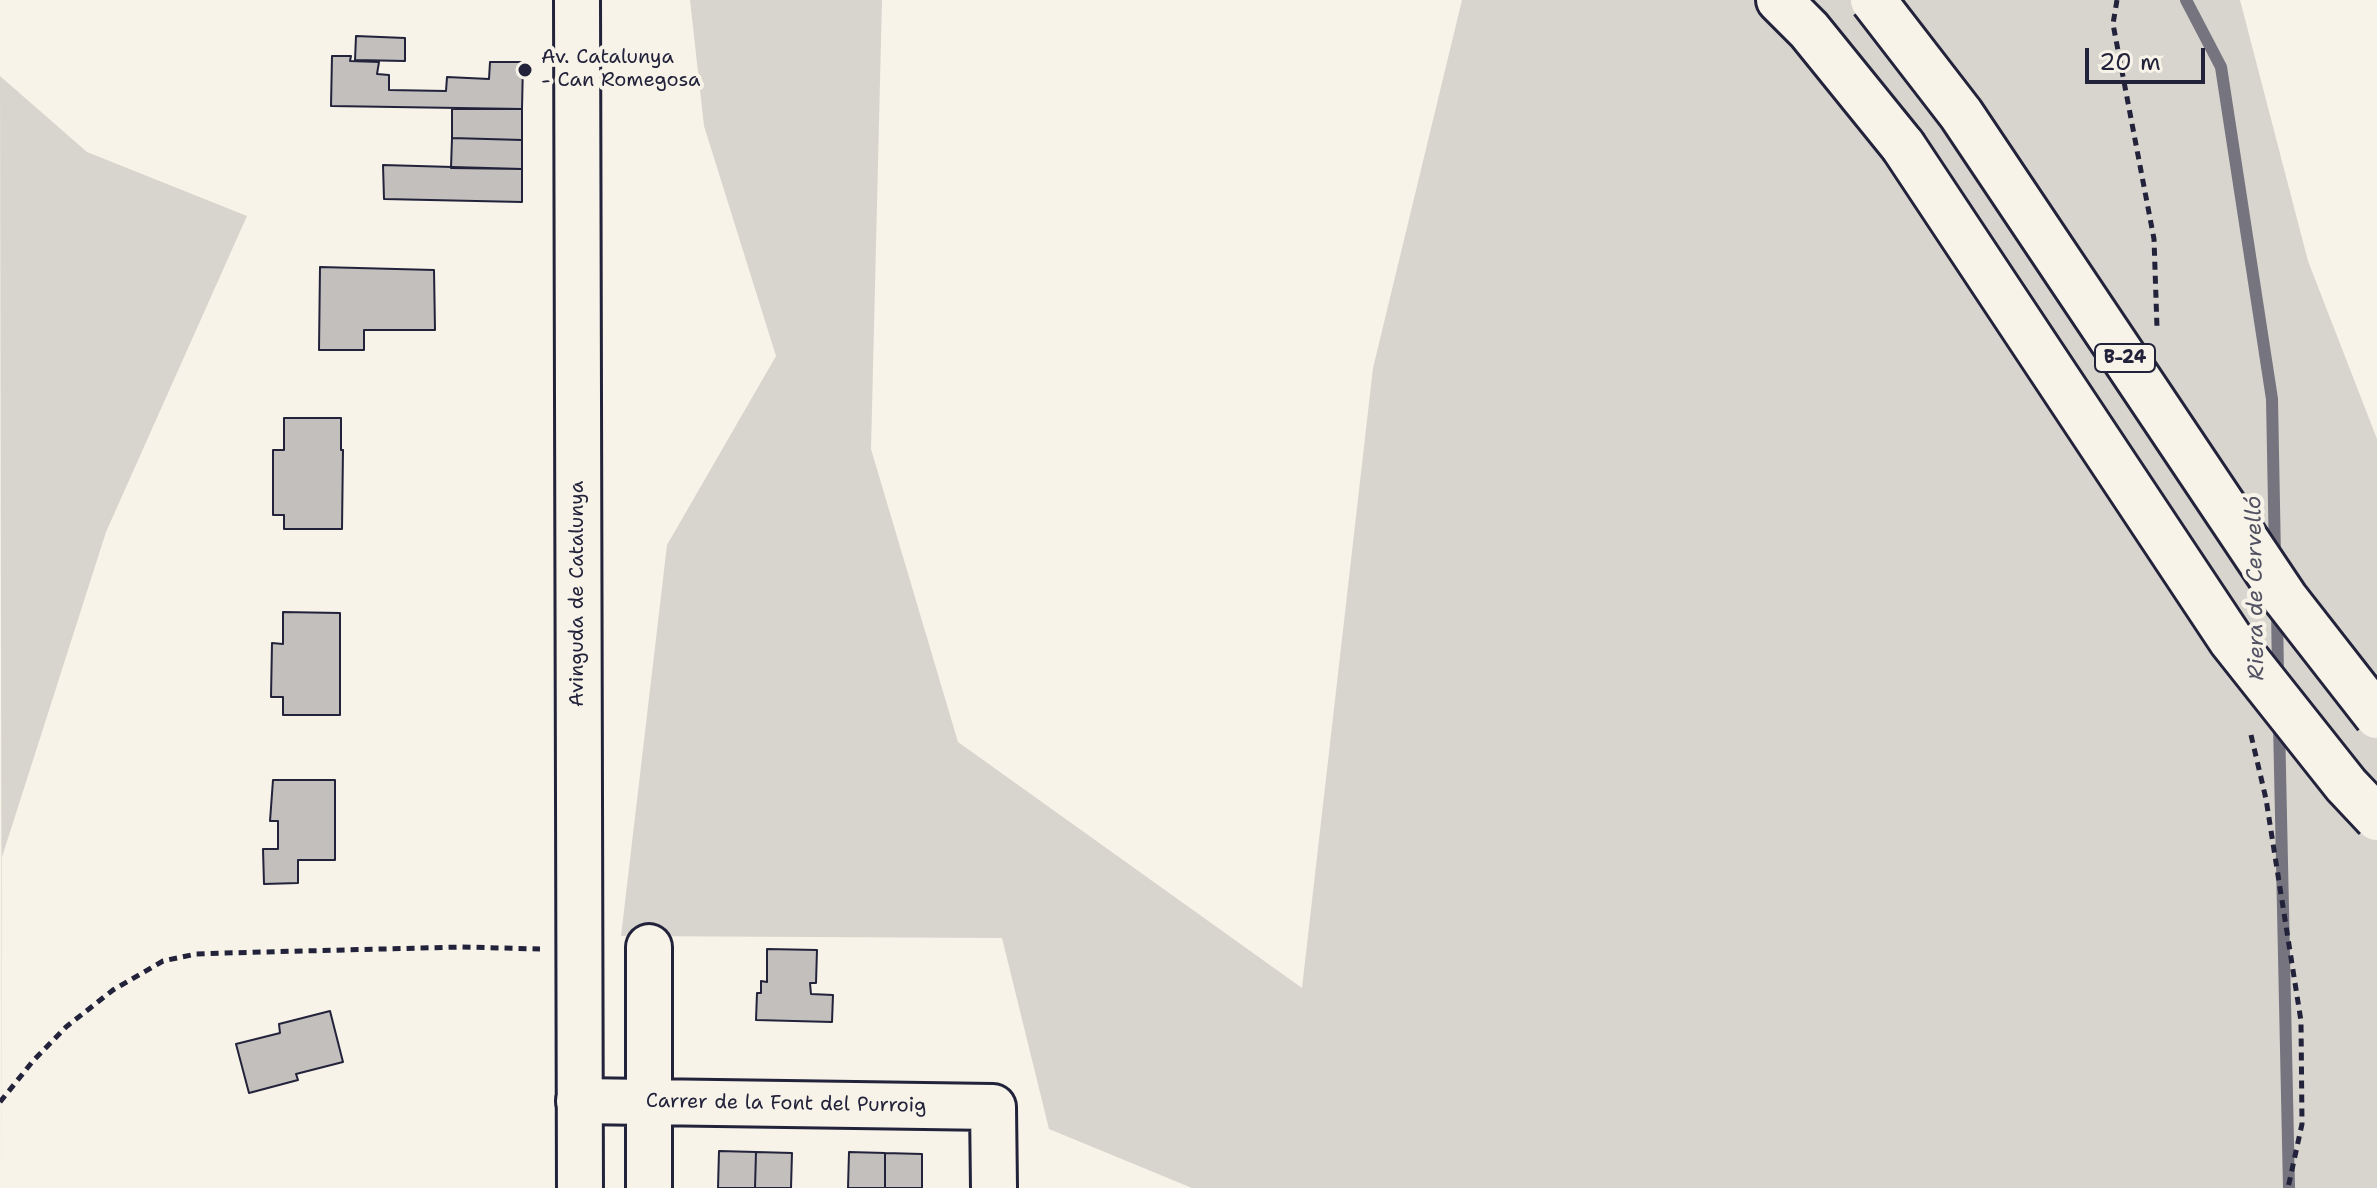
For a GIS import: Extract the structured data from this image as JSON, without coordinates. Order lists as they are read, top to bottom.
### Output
{
  "streets": {
    "main road": ["B-24", "Avinguda de Catalunya", "Carrer de la Font del Purroig"]
  },
  "crossings": [
    ["Avinguda de Catalunya", "Carrer de la Font del Purroig"]
  ],
  "water": ["Riera de Cervelló"],
  "places": ["Av. Catalunya - Can Romegosa"],
  "scale_bar": "20 m"
}
